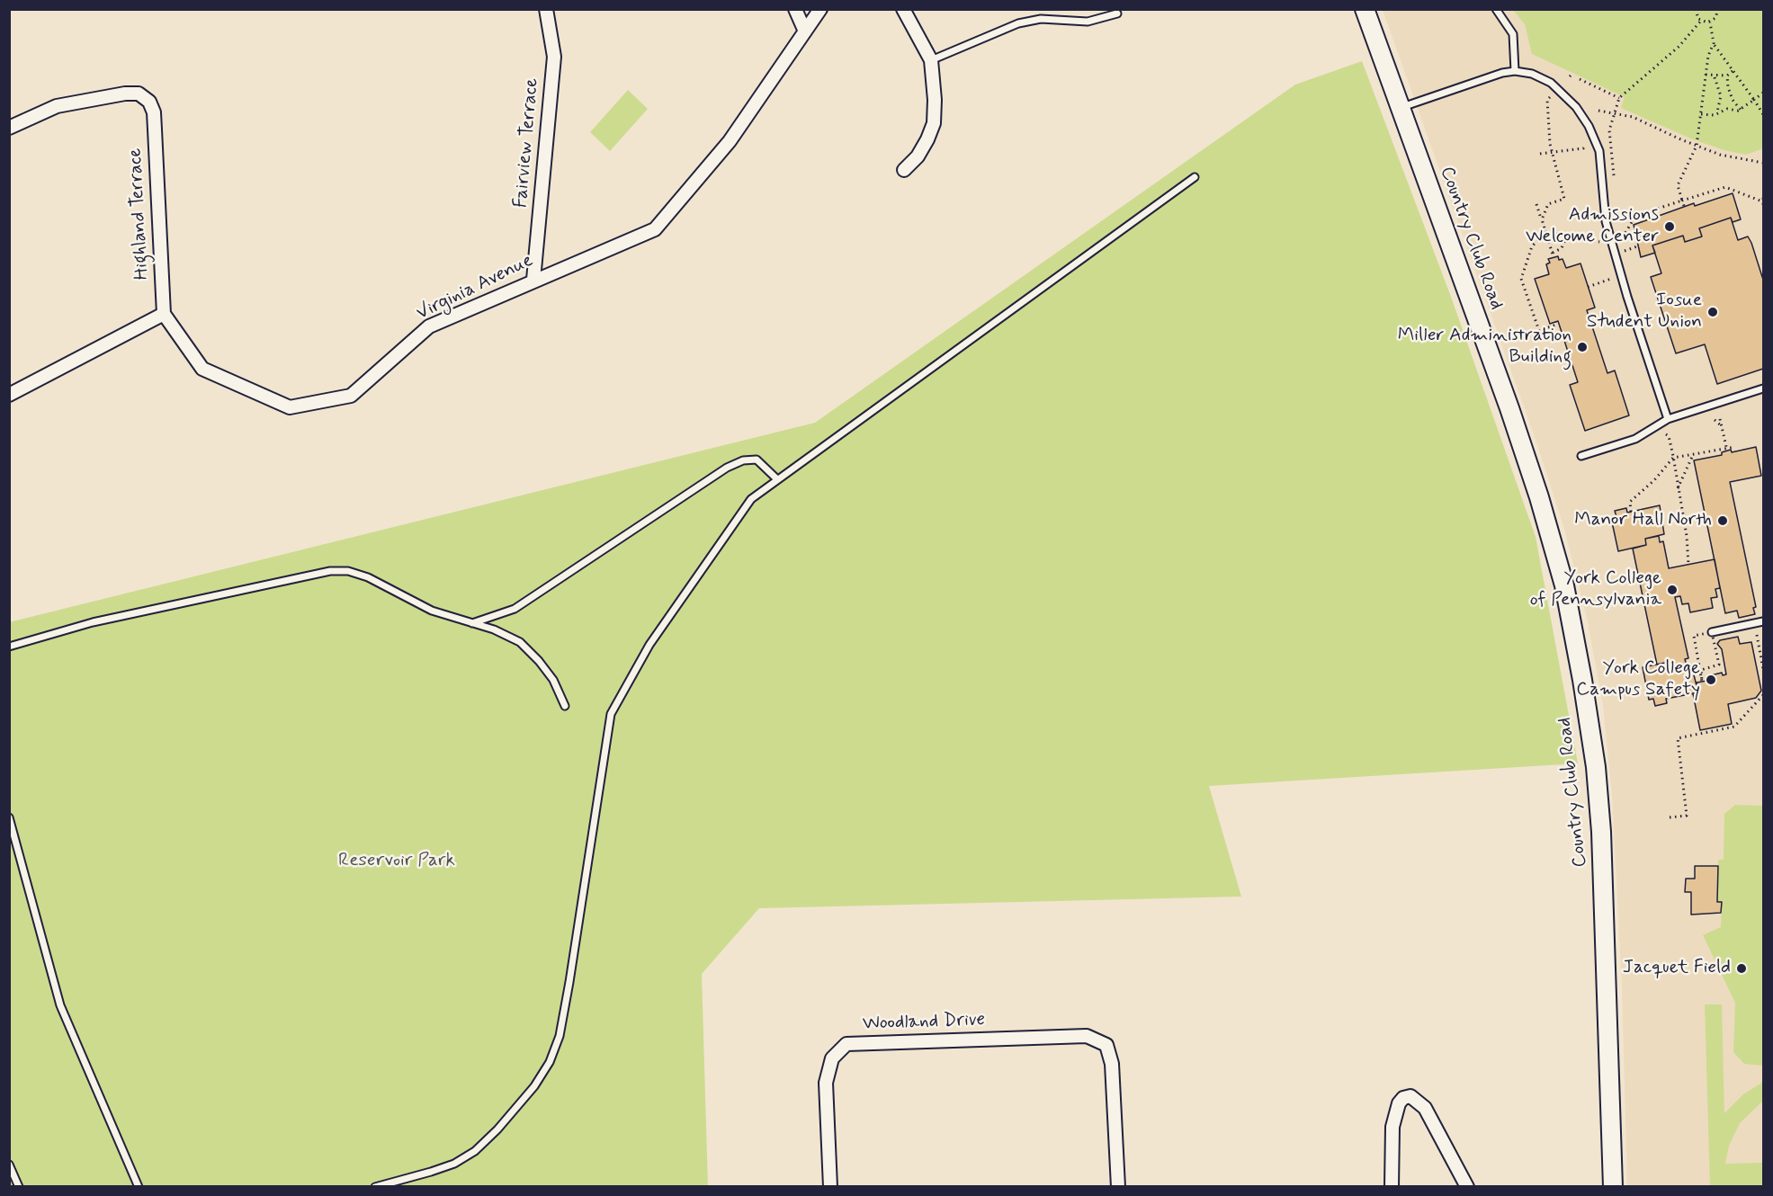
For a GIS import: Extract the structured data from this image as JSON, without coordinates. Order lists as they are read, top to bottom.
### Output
{
  "streets": {
    "main road": ["Country Club Road"],
    "street": [
      "Fairview Terrace",
      "Highland Terrace",
      "Virginia Avenue",
      "Woodland Drive"
    ]
  },
  "crossings": [
    ["Fairview Terrace", "Virginia Avenue"],
    ["Highland Terrace", "Virginia Avenue"]
  ],
  "parks": ["Reservoir Park"],
  "places": [
    "Admissions Welcome Center",
    "Iosue Student Union",
    "Miller Administration Building",
    "Manor Hall North",
    "York College of Pennsylvania",
    "York College Campus Safety",
    "Jacquet Field"
  ]
}
